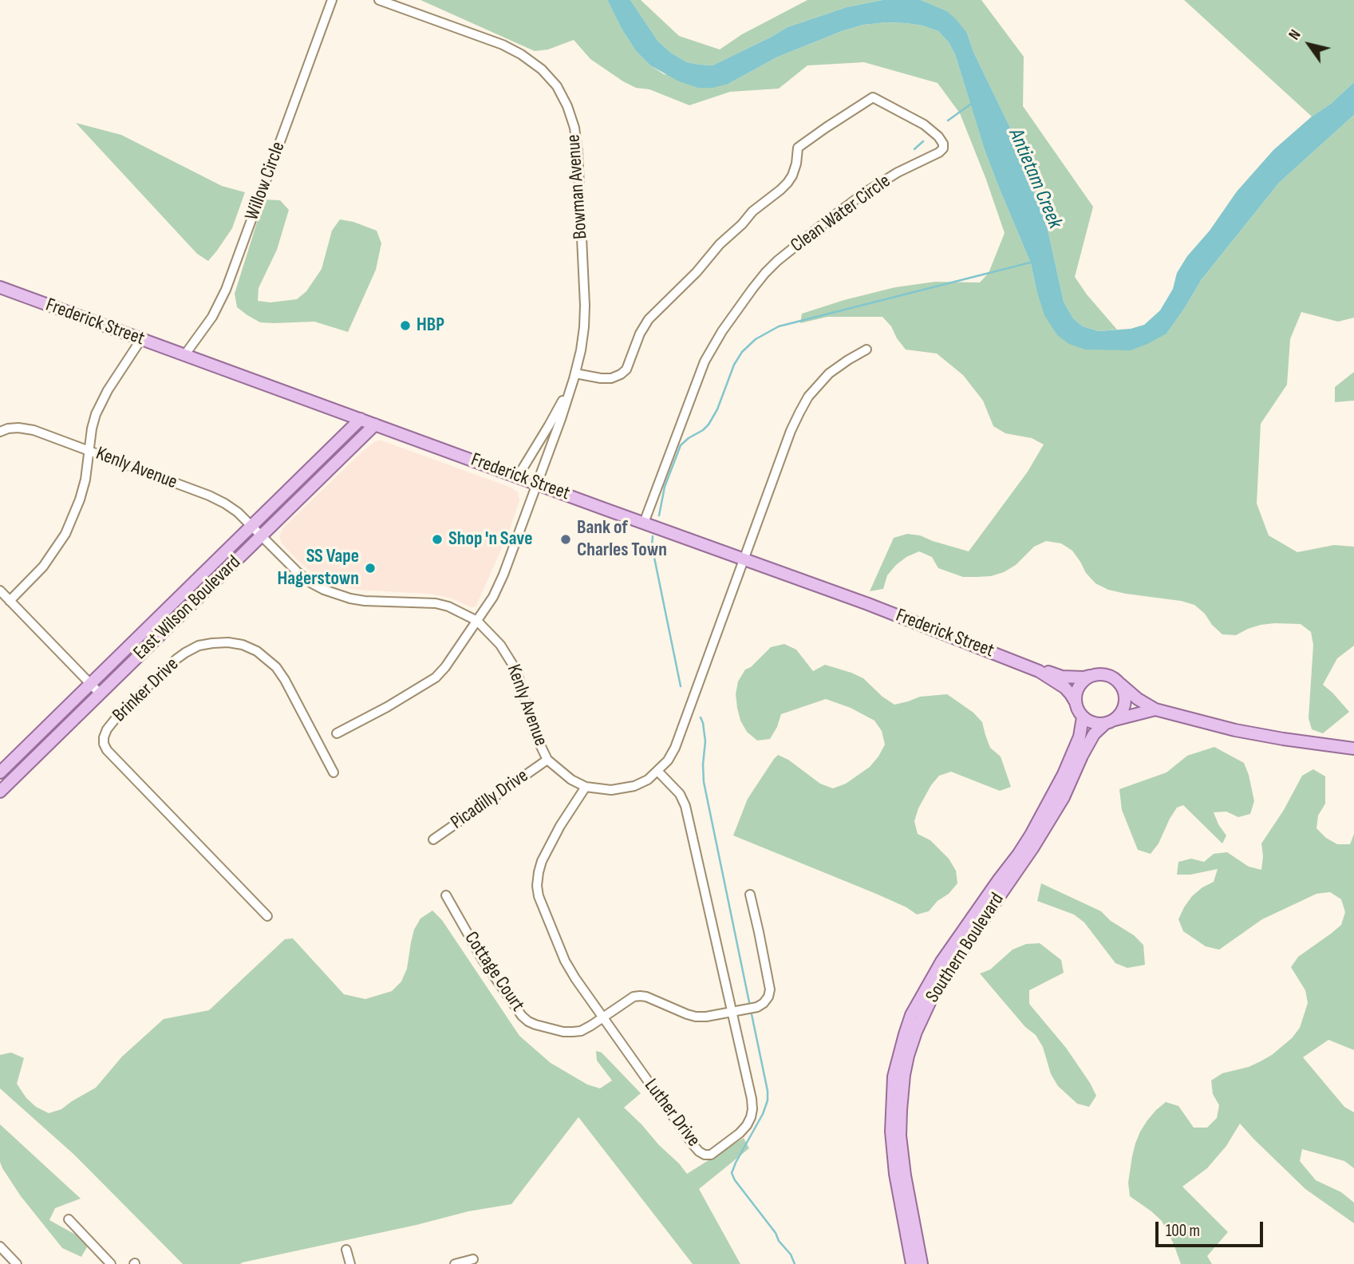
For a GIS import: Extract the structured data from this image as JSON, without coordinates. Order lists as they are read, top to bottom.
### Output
{
  "streets": {
    "main road": ["Frederick Street", "East Wilson Boulevard", "Southern Boulevard"],
    "street": [
      "Willow Circle",
      "Bowman Avenue",
      "Clean Water Circle",
      "Kenly Avenue",
      "Brinker Drive",
      "Picadilly Drive",
      "Cottage Court",
      "Luther Drive"
    ]
  },
  "crossings": [
    ["Willow Circle", "Frederick Street"],
    ["Bowman Avenue", "Clean Water Circle"],
    ["Bowman Avenue", "Frederick Street"],
    ["Bowman Avenue", "Kenly Avenue"],
    ["Clean Water Circle", "Frederick Street"],
    ["Frederick Street", "Kenly Avenue"],
    ["Frederick Street", "East Wilson Boulevard"],
    ["Frederick Street", "Southern Boulevard"],
    ["Kenly Avenue", "East Wilson Boulevard"],
    ["Kenly Avenue", "Picadilly Drive"],
    ["Kenly Avenue", "Luther Drive"],
    ["Cottage Court", "Luther Drive"]
  ],
  "water": ["Antietam Creek"],
  "places": [
    "HBP",
    "Shop 'n Save",
    "Bank of Charles Town",
    "SS Vape Hagerstown"
  ],
  "scale_bar": "100 m",
  "north": "top left"
}
